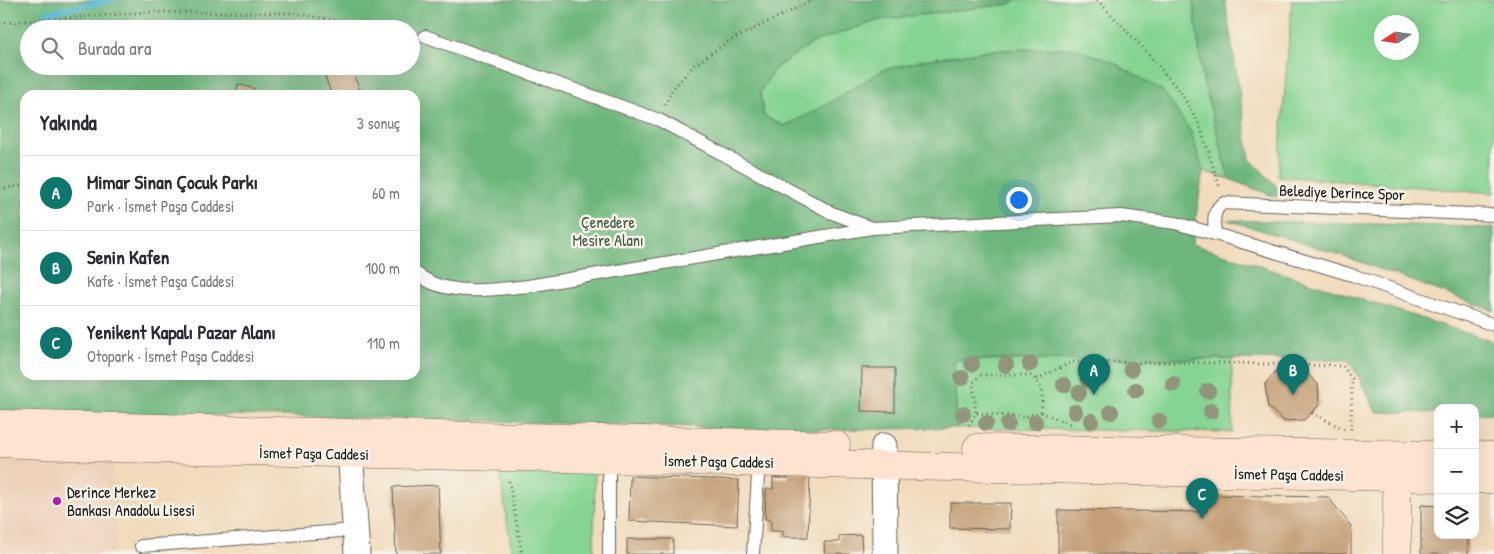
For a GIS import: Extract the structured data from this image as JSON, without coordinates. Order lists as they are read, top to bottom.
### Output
{
  "streets": {
    "main road": ["İsmet Paşa Caddesi"],
    "lane": ["Belediye Derince Spor"]
  },
  "parks": ["Çenedere Mesire Alanı"],
  "places": ["Derince Merkez Bankası Anadolu Lisesi"],
  "north": "left",
  "page": {
    "search": "Burada ara",
    "heading": ["Yakında", "3 sonuç"],
    "list": [
      {
        "mark": "A",
        "name": "Mimar Sinan Çocuk Parkı",
        "note": "Park · İsmet Paşa Caddesi",
        "value": "60 m"
      },
      {
        "mark": "B",
        "name": "Senin Kafen",
        "note": "Kafe · İsmet Paşa Caddesi",
        "value": "100 m"
      },
      {
        "mark": "C",
        "name": "Yenikent Kapalı Pazar Alanı",
        "note": "Otopark · İsmet Paşa Caddesi",
        "value": "110 m"
      }
    ],
    "pins": ["A", "B", "C"],
    "map_buttons": ["+", "−"]
  }
}
